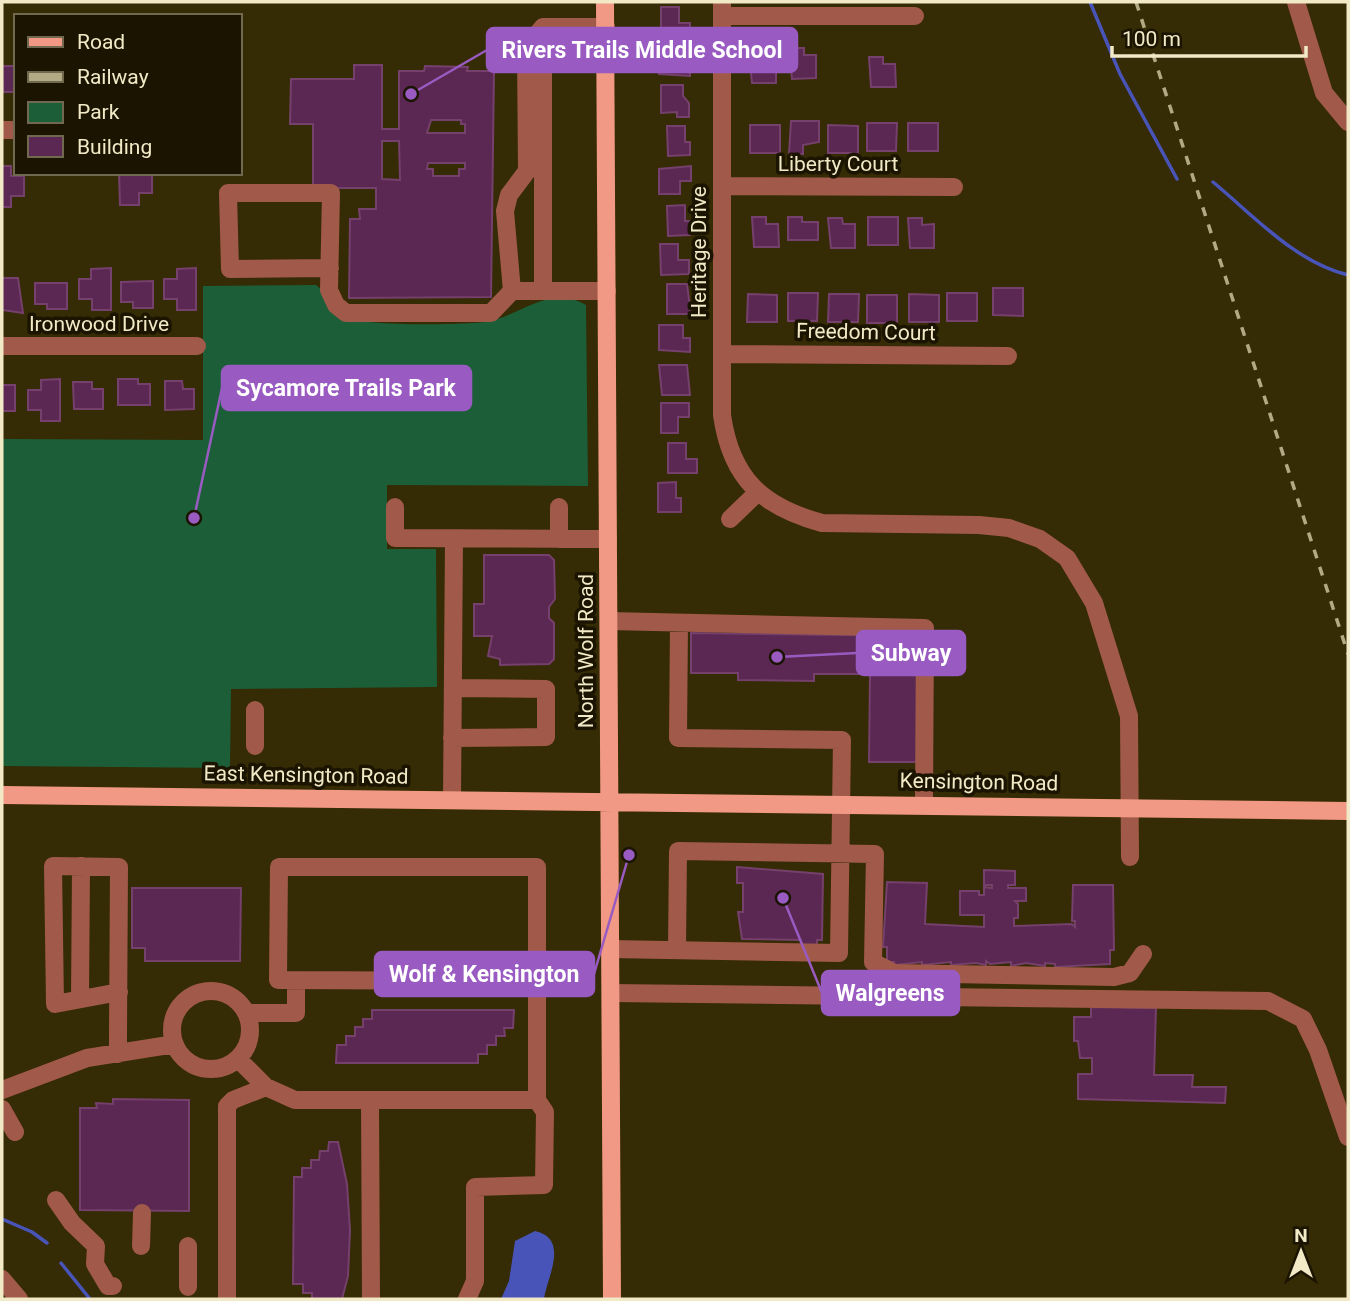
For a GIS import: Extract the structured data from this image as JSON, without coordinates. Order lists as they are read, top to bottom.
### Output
{
  "streets": {
    "main road": ["North Wolf Road", "East Kensington Road", "Kensington Road"],
    "street": [
      "Liberty Court",
      "Heritage Drive",
      "Ironwood Drive",
      "Freedom Court"
    ]
  },
  "crossings": [
    ["Liberty Court", "Heritage Drive"],
    ["Heritage Drive", "Freedom Court"],
    ["Heritage Drive", "Kensington Road"],
    ["North Wolf Road", "East Kensington Road"],
    ["North Wolf Road", "Kensington Road"],
    ["East Kensington Road", "Kensington Road"]
  ],
  "places": [
    "Rivers Trails Middle School",
    "Sycamore Trails Park",
    "Subway",
    "Wolf & Kensington",
    "Walgreens"
  ],
  "legend": [
    "Road",
    "Railway",
    "Park",
    "Building"
  ],
  "scale_bar": "100 m",
  "north": "top"
}
